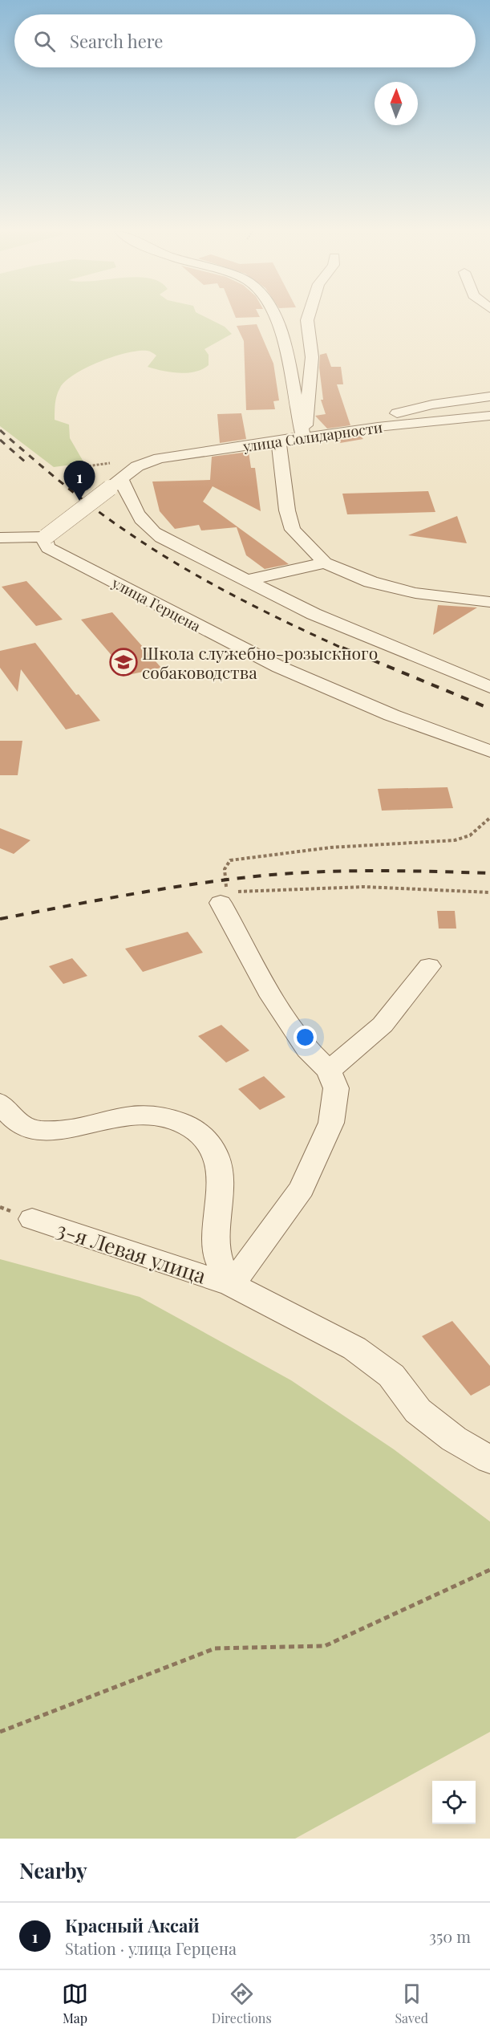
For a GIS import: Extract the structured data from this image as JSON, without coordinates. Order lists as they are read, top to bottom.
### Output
{
  "streets": {
    "street": ["улица Солидарности", "улица Герцена", "3-я Левая улица"]
  },
  "crossings": [
    ["улица Солидарности", "улица Герцена"]
  ],
  "places": {
    "school or university": ["Школа служебно-розыскного собаководства"]
  },
  "north": "top",
  "page": {
    "search": "Search here",
    "pins": "1",
    "heading": "Nearby",
    "list": [
      {
        "mark": "1",
        "name": "Красный Аксай",
        "note": "Station · улица Герцена",
        "value": "350 m"
      }
    ],
    "nav": ["Map", "Directions", "Saved"]
  }
}
